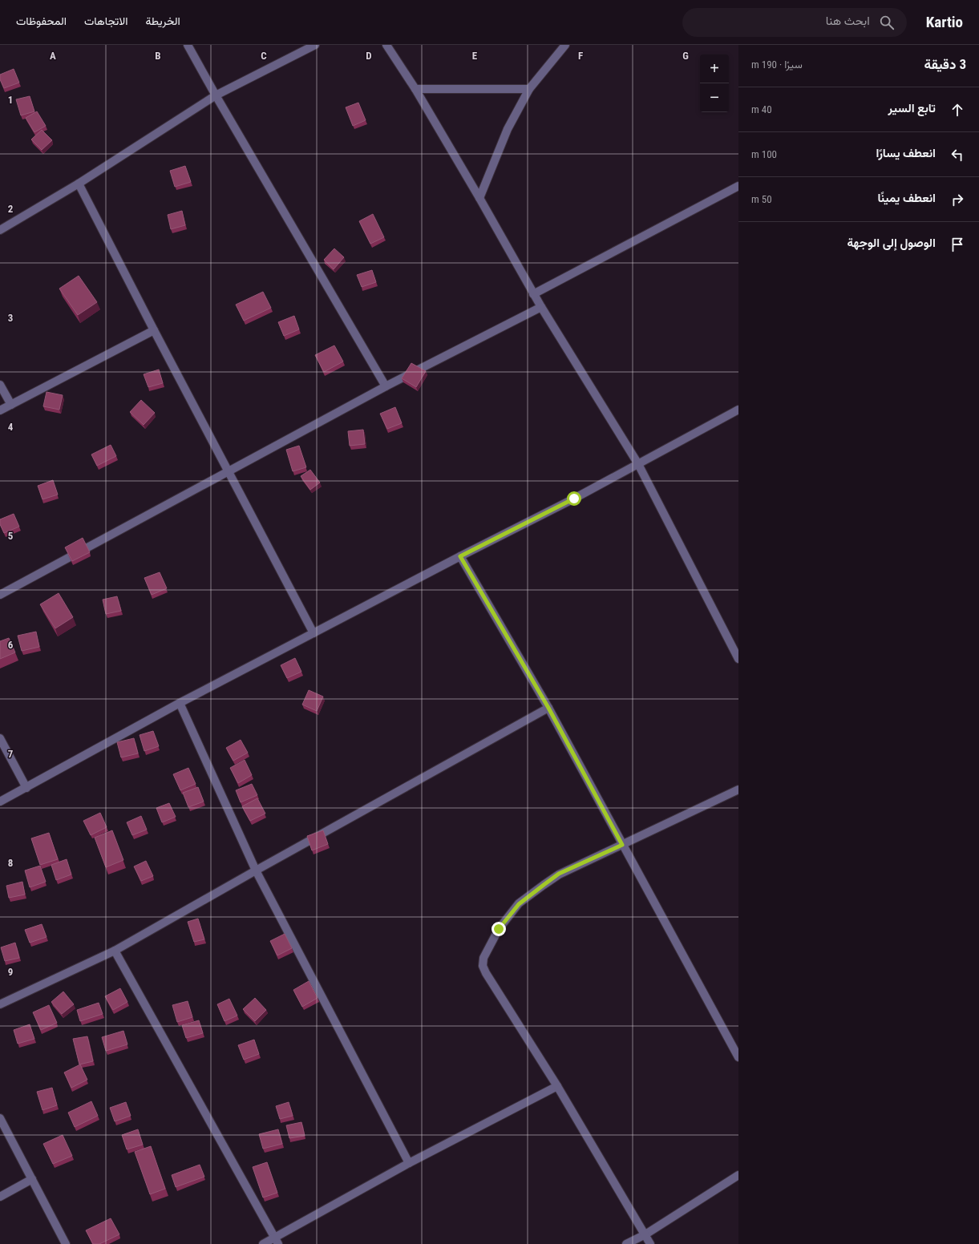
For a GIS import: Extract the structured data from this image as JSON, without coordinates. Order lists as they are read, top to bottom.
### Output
{
  "page": {
    "header": "Kartio",
    "search": "ابحث هنا",
    "nav": ["الخريطة", "الاتجاهات", "المحفوظات"],
    "heading": ["3 دقيقة", "سيرًا · 190 m"],
    "map_buttons": ["+", "−"],
    "list": [
      ["تابع السير", "40 m"],
      ["انعطف يسارًا", "100 m"],
      ["انعطف يمينًا", "50 m"],
      "الوصول إلى الوجهة"
    ]
  },
  "grid": {
    "columns": [
      "A",
      "B",
      "C",
      "D",
      "E",
      "F",
      "G"
    ],
    "rows": [
      "1",
      "2",
      "3",
      "4",
      "5",
      "6",
      "7",
      "8",
      "9"
    ]
  }
}
